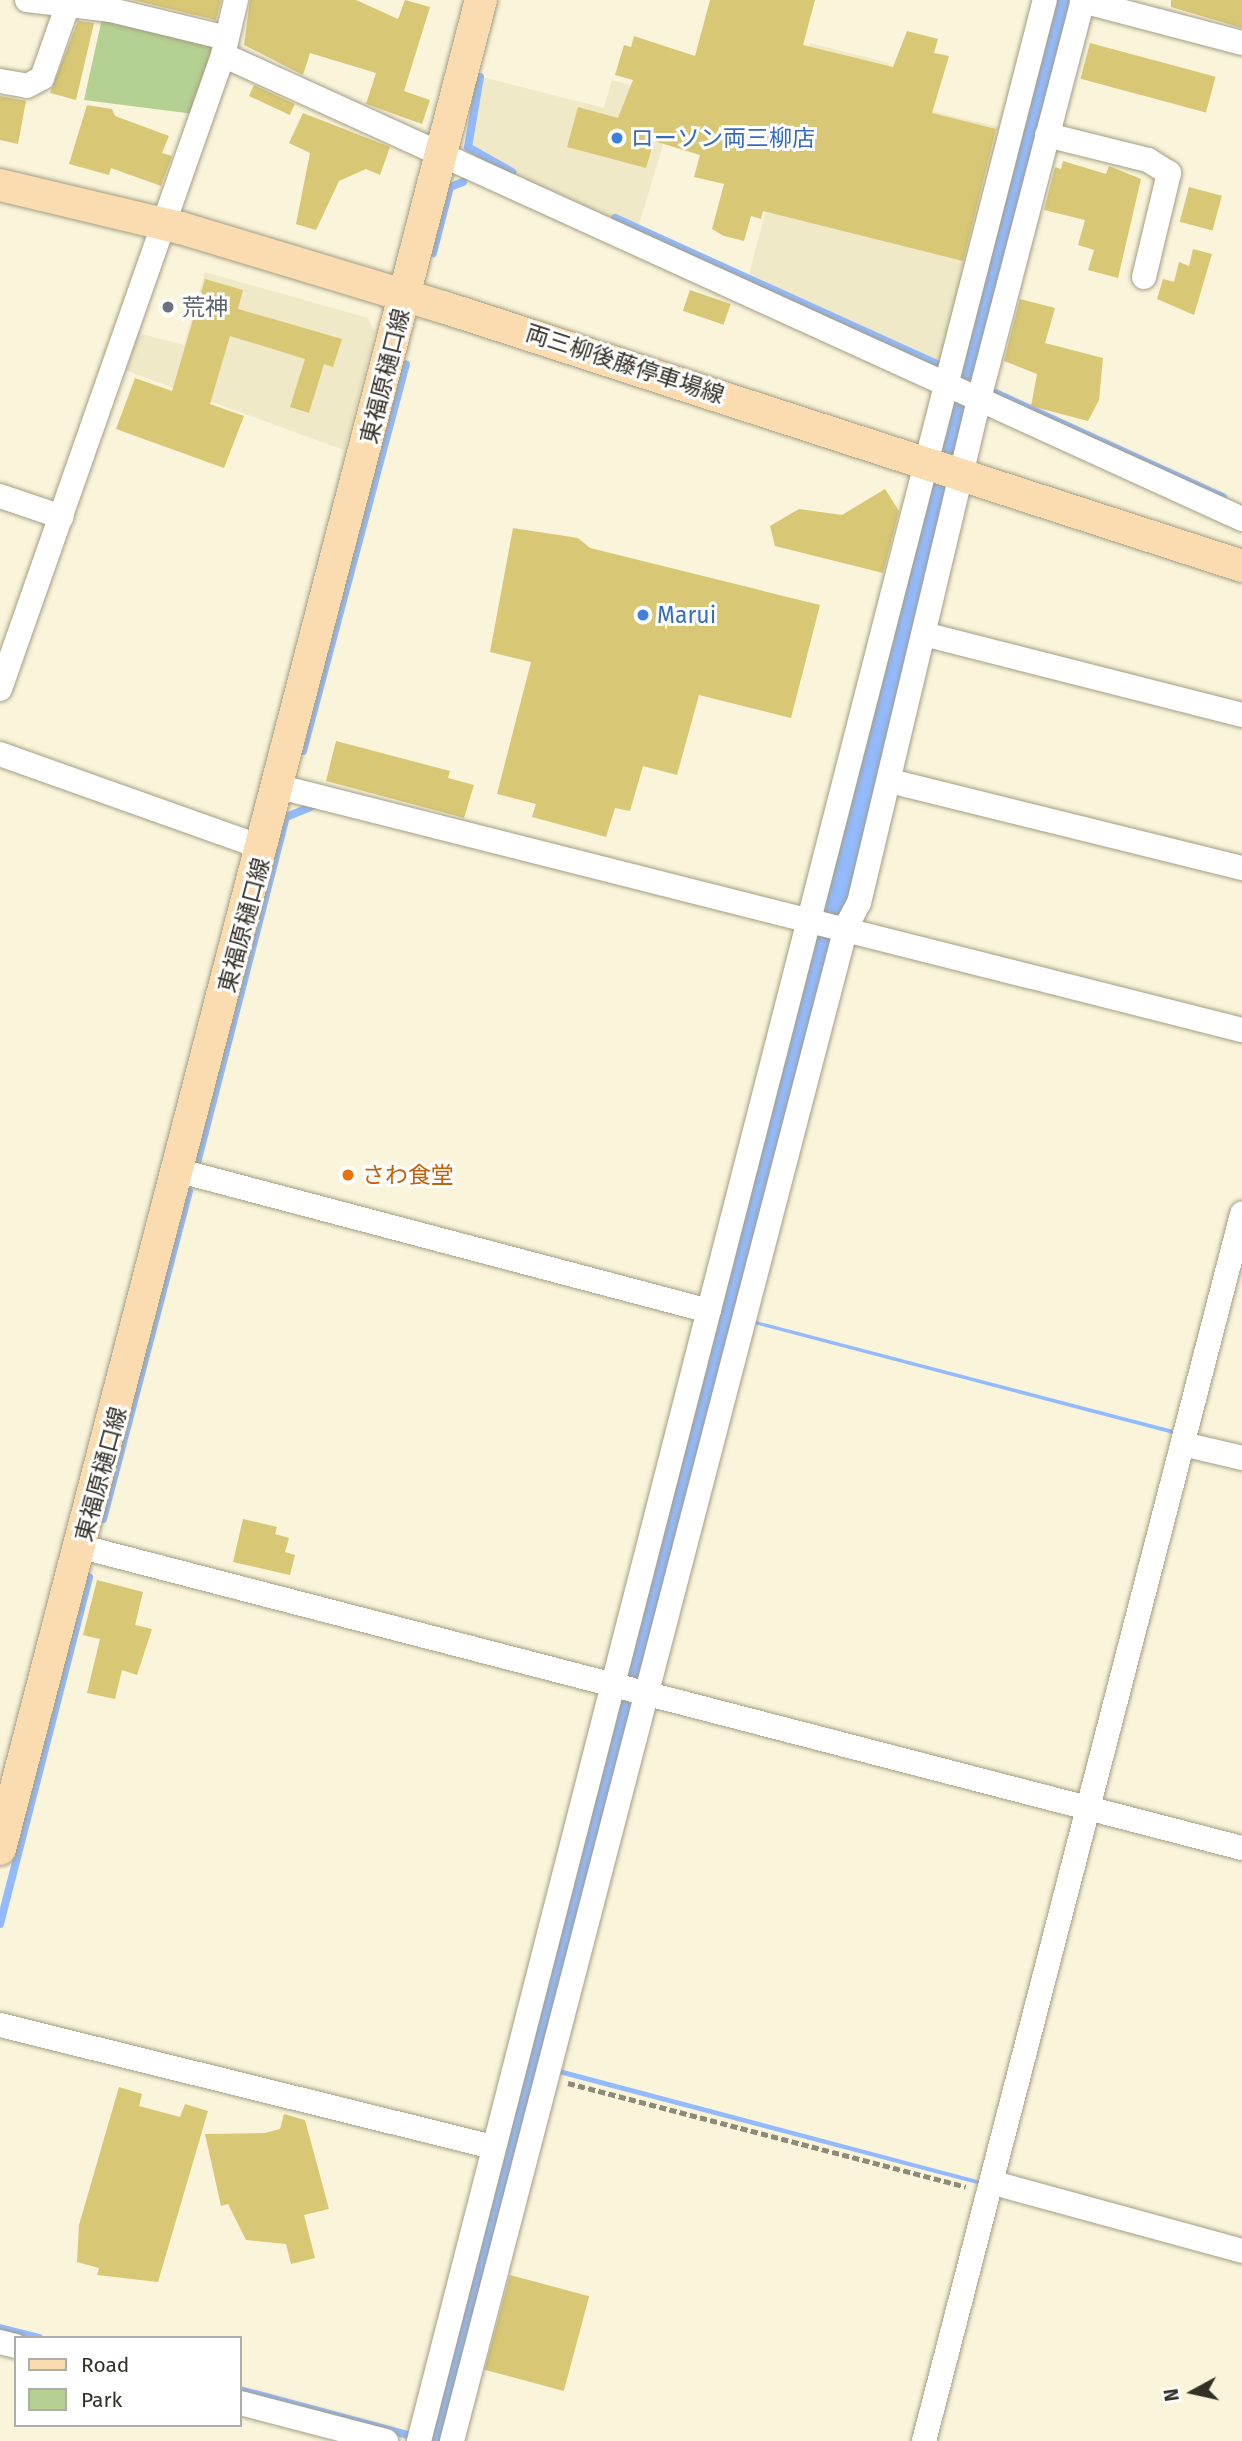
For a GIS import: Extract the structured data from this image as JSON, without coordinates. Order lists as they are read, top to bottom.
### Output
{
  "streets": {
    "main road": ["両三柳後藤停車場線", "東福原樋口線"]
  },
  "crossings": [
    ["両三柳後藤停車場線", "東福原樋口線"]
  ],
  "places": [
    "ローソン両三柳店",
    "荒神",
    "Marui",
    "さわ食堂"
  ],
  "legend": ["Road", "Park"],
  "north": "left"
}
